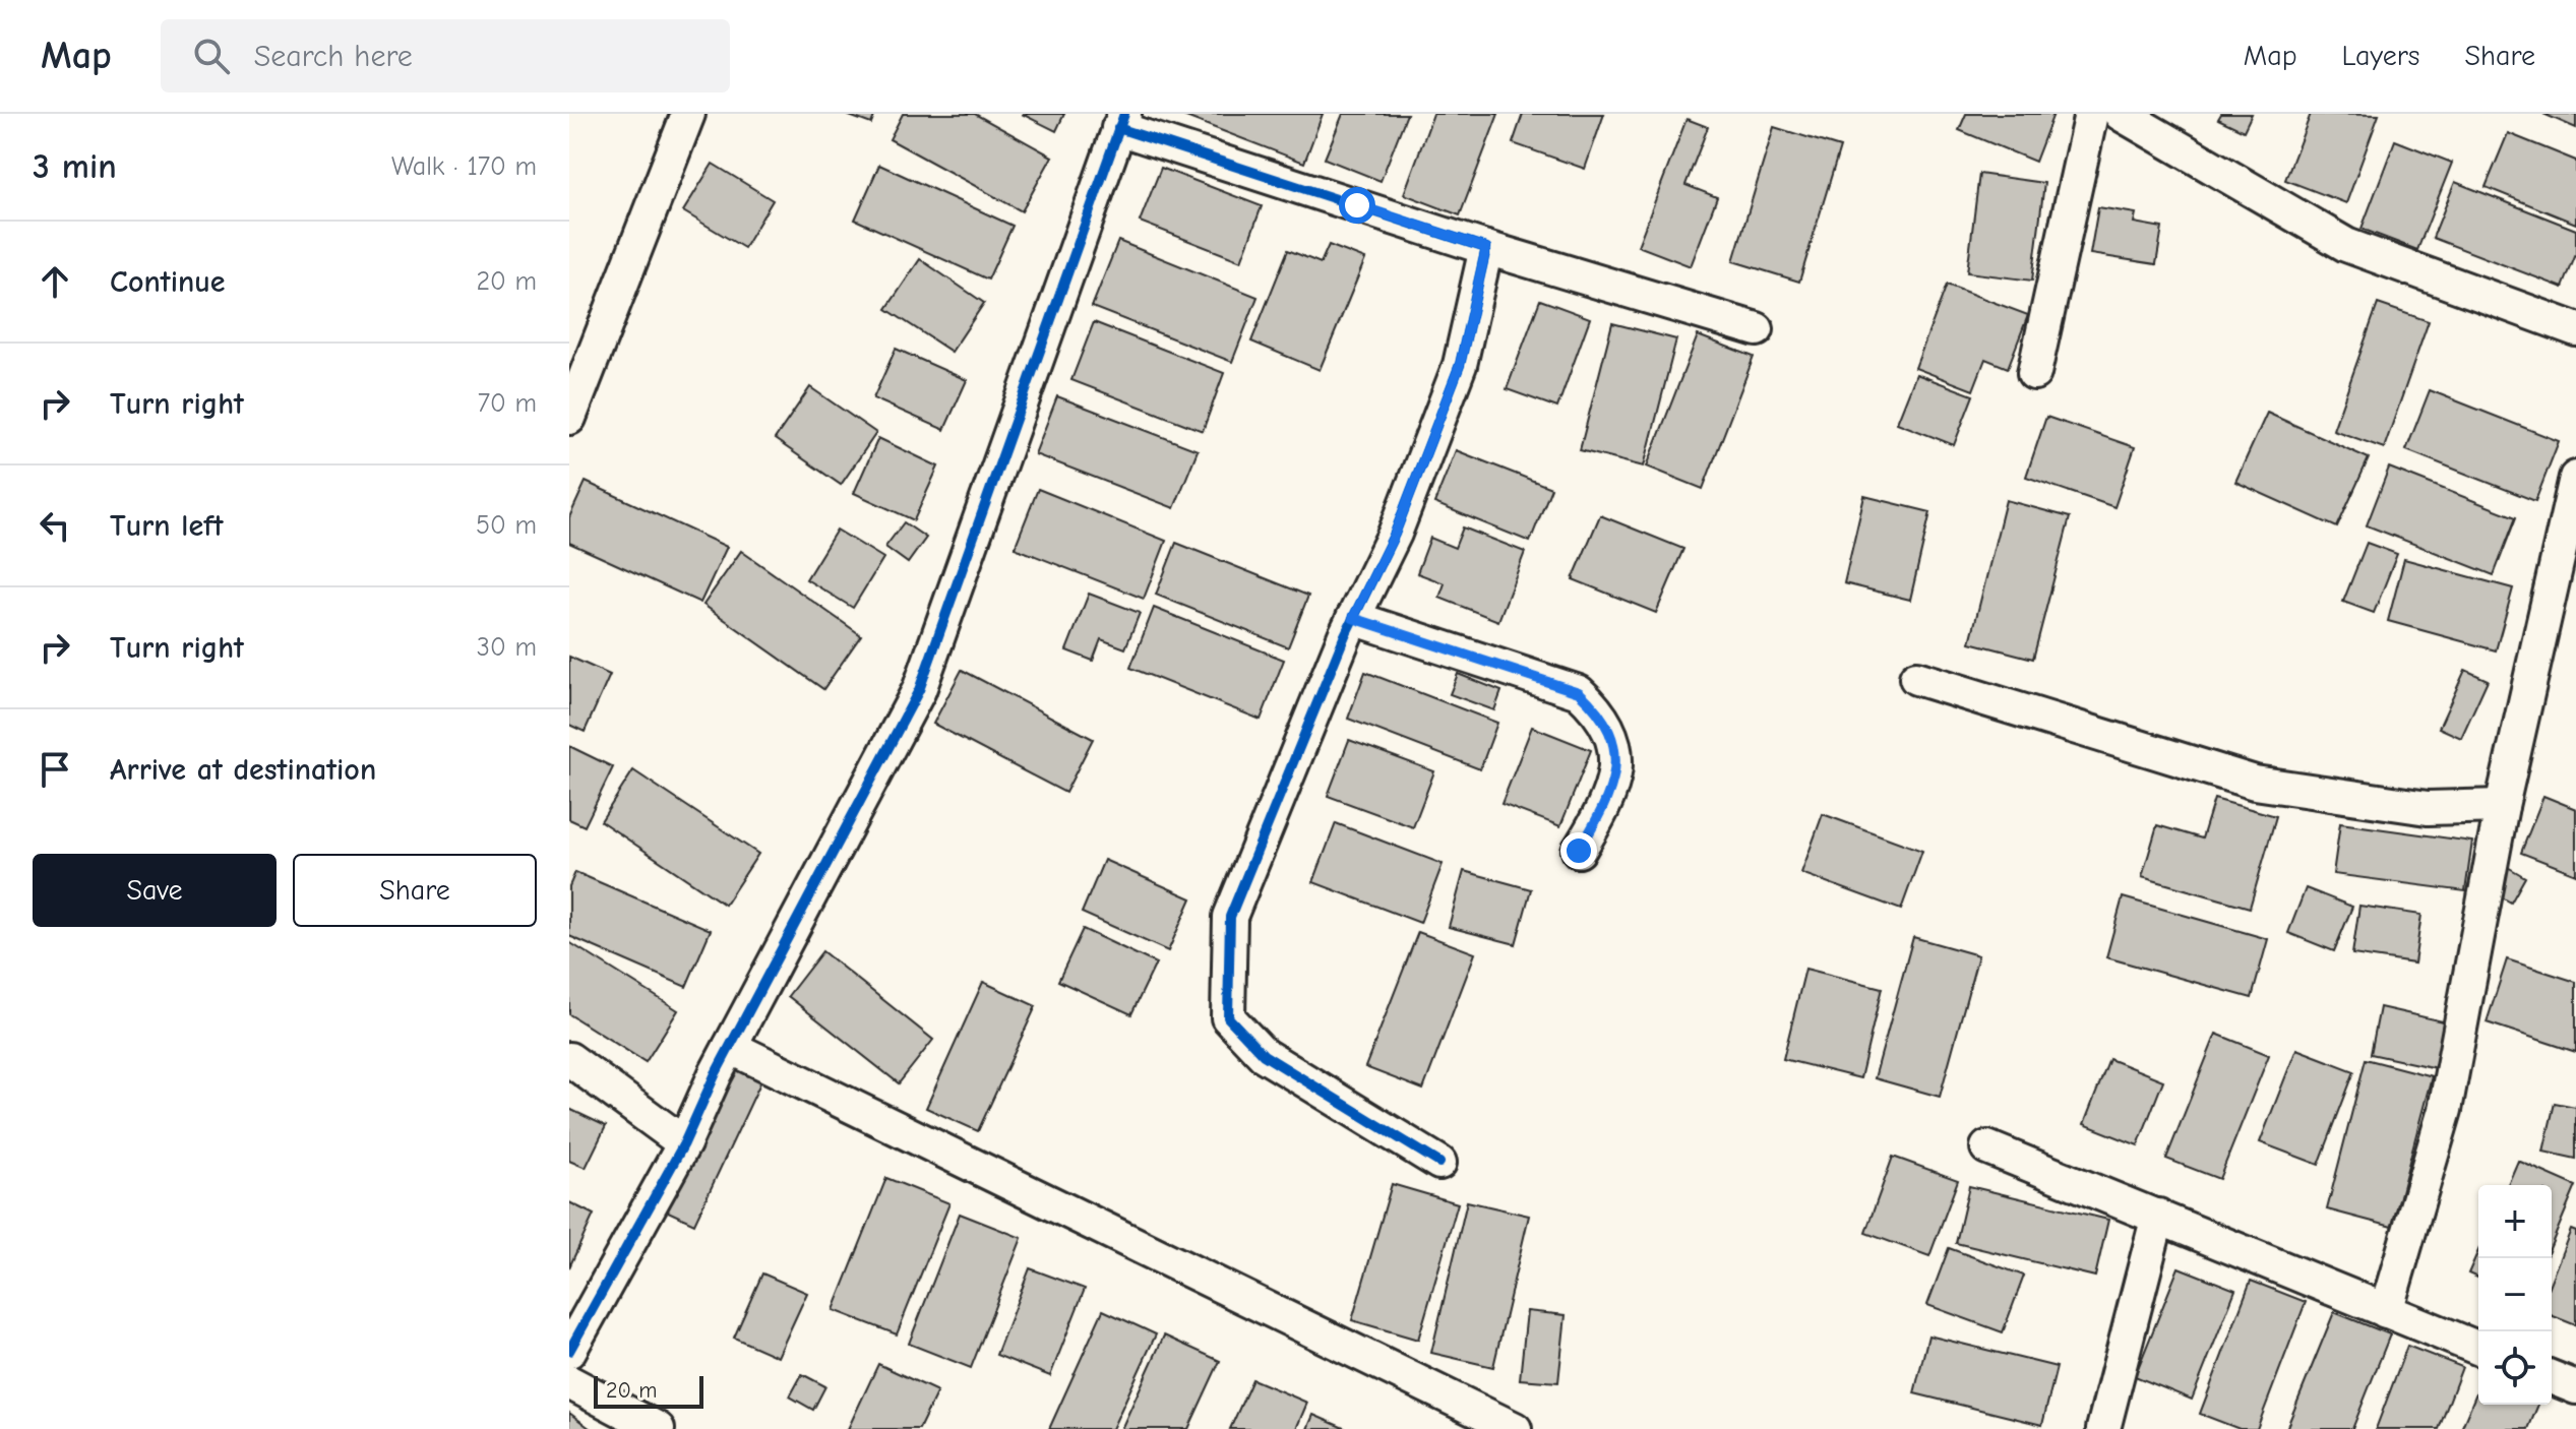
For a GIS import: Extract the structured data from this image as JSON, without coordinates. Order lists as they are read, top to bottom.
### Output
{
  "scale_bar": "20 m",
  "page": {
    "header": "Map",
    "search": "Search here",
    "nav": ["Map", "Layers", "Share"],
    "heading": ["3 min", "Walk · 170 m"],
    "list": [
      ["Continue", "20 m"],
      ["Turn right", "70 m"],
      ["Turn left", "50 m"],
      ["Turn right", "30 m"],
      "Arrive at destination"
    ],
    "buttons": ["Save", "Share"],
    "map_buttons": ["+", "−"],
    "scale": "20 m"
  }
}
